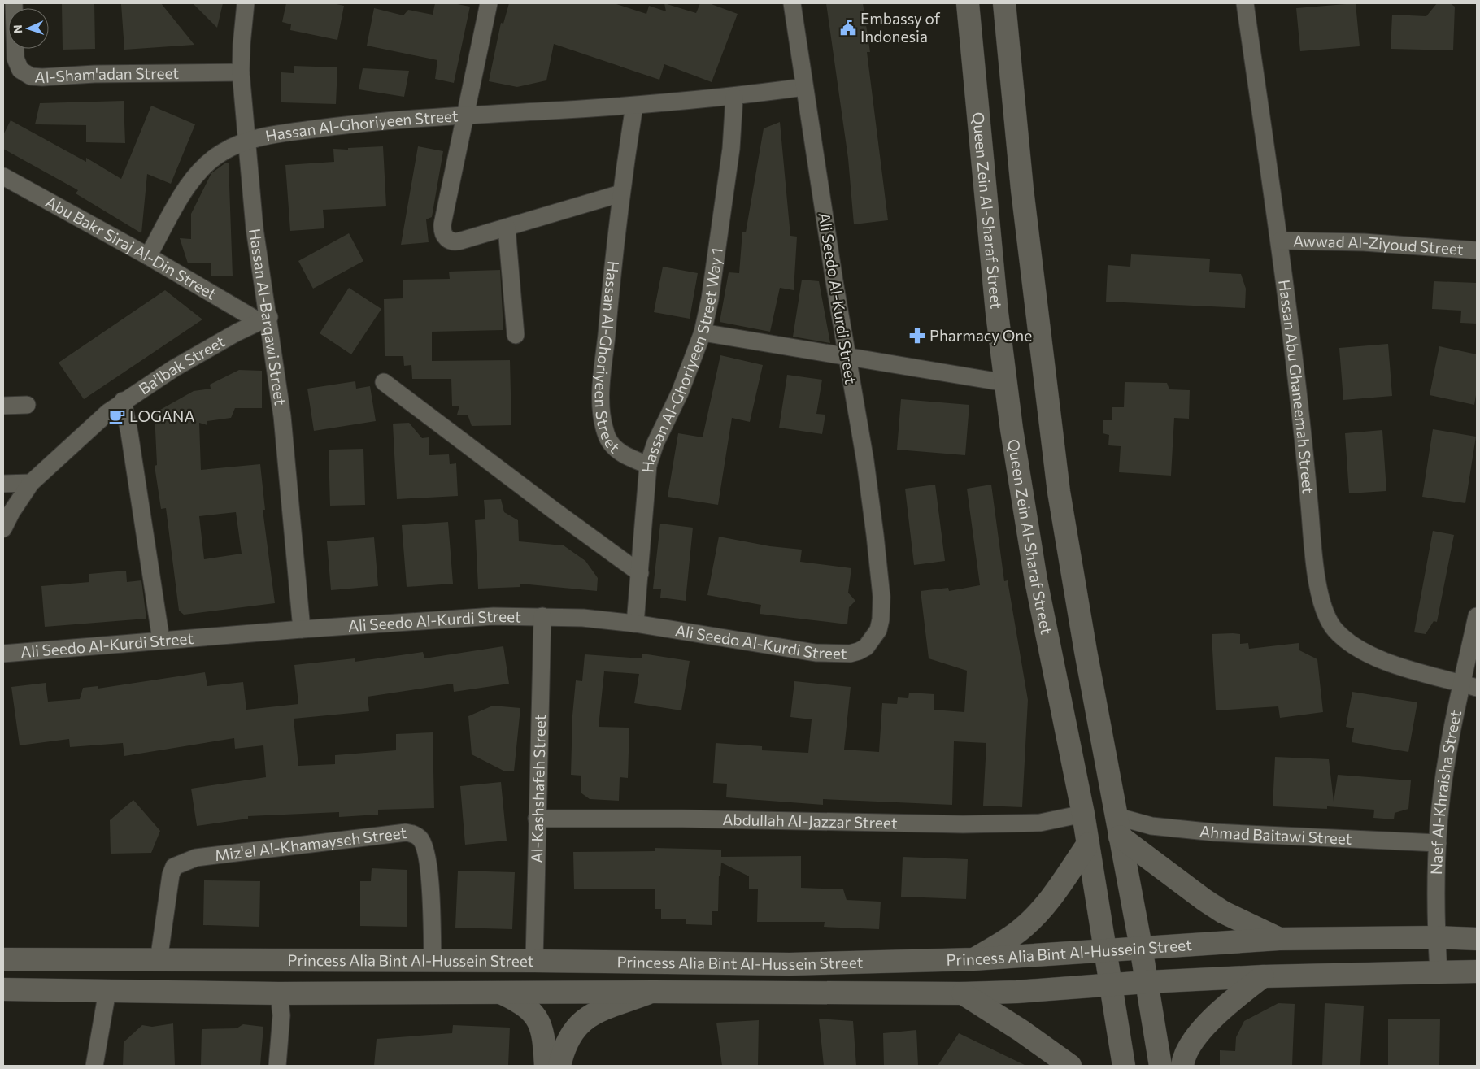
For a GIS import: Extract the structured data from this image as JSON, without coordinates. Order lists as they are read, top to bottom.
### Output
{
  "streets": {
    "main road": ["Queen Zein Al-Sharaf Street", "Princess Alia Bint Al-Hussein Street"],
    "street": [
      "Al-Sham'adan Street",
      "Hassan Al-Ghoriyeen Street",
      "Awwad Al-Ziyoud Street",
      "Abu Bakr Siraj Al-Din Street",
      "Ali Seedo Al-Kurdi Street",
      "Hassan Al-Barqawi Street",
      "Hassan Al-Ghoriyeen Street Way 1",
      "Ba'lbak Street",
      "Hassan Abu Ghaneemah Street",
      "Al-Kashshafeh Street",
      "Naef Al-Khraisha Street",
      "Abdullah Al-Jazzar Street",
      "Ahmad Baitawi Street",
      "Miz'el Al-Khamayseh Street"
    ]
  },
  "crossings": [
    ["Al-Sham'adan Street", "Hassan Al-Barqawi Street"],
    ["Hassan Al-Ghoriyeen Street", "Abu Bakr Siraj Al-Din Street"],
    ["Hassan Al-Ghoriyeen Street", "Ali Seedo Al-Kurdi Street"],
    ["Hassan Al-Ghoriyeen Street", "Hassan Al-Barqawi Street"],
    ["Hassan Al-Ghoriyeen Street", "Hassan Al-Ghoriyeen Street Way 1"],
    ["Queen Zein Al-Sharaf Street", "Abdullah Al-Jazzar Street"],
    ["Queen Zein Al-Sharaf Street", "Princess Alia Bint Al-Hussein Street"],
    ["Awwad Al-Ziyoud Street", "Hassan Abu Ghaneemah Street"],
    ["Abu Bakr Siraj Al-Din Street", "Hassan Al-Barqawi Street"],
    ["Abu Bakr Siraj Al-Din Street", "Ba'lbak Street"],
    ["Ali Seedo Al-Kurdi Street", "Hassan Al-Barqawi Street"],
    ["Ali Seedo Al-Kurdi Street", "Hassan Al-Ghoriyeen Street Way 1"],
    ["Ali Seedo Al-Kurdi Street", "Al-Kashshafeh Street"],
    ["Hassan Al-Barqawi Street", "Ba'lbak Street"],
    ["Hassan Abu Ghaneemah Street", "Naef Al-Khraisha Street"],
    ["Al-Kashshafeh Street", "Abdullah Al-Jazzar Street"],
    ["Al-Kashshafeh Street", "Princess Alia Bint Al-Hussein Street"],
    ["Naef Al-Khraisha Street", "Ahmad Baitawi Street"],
    ["Naef Al-Khraisha Street", "Princess Alia Bint Al-Hussein Street"],
    ["Miz'el Al-Khamayseh Street", "Princess Alia Bint Al-Hussein Street"]
  ],
  "places": {
    "public building": ["Embassy of Indonesia"],
    "pharmacy": ["Pharmacy One"],
    "cafe": ["LOGANA"]
  },
  "north": "left"
}
